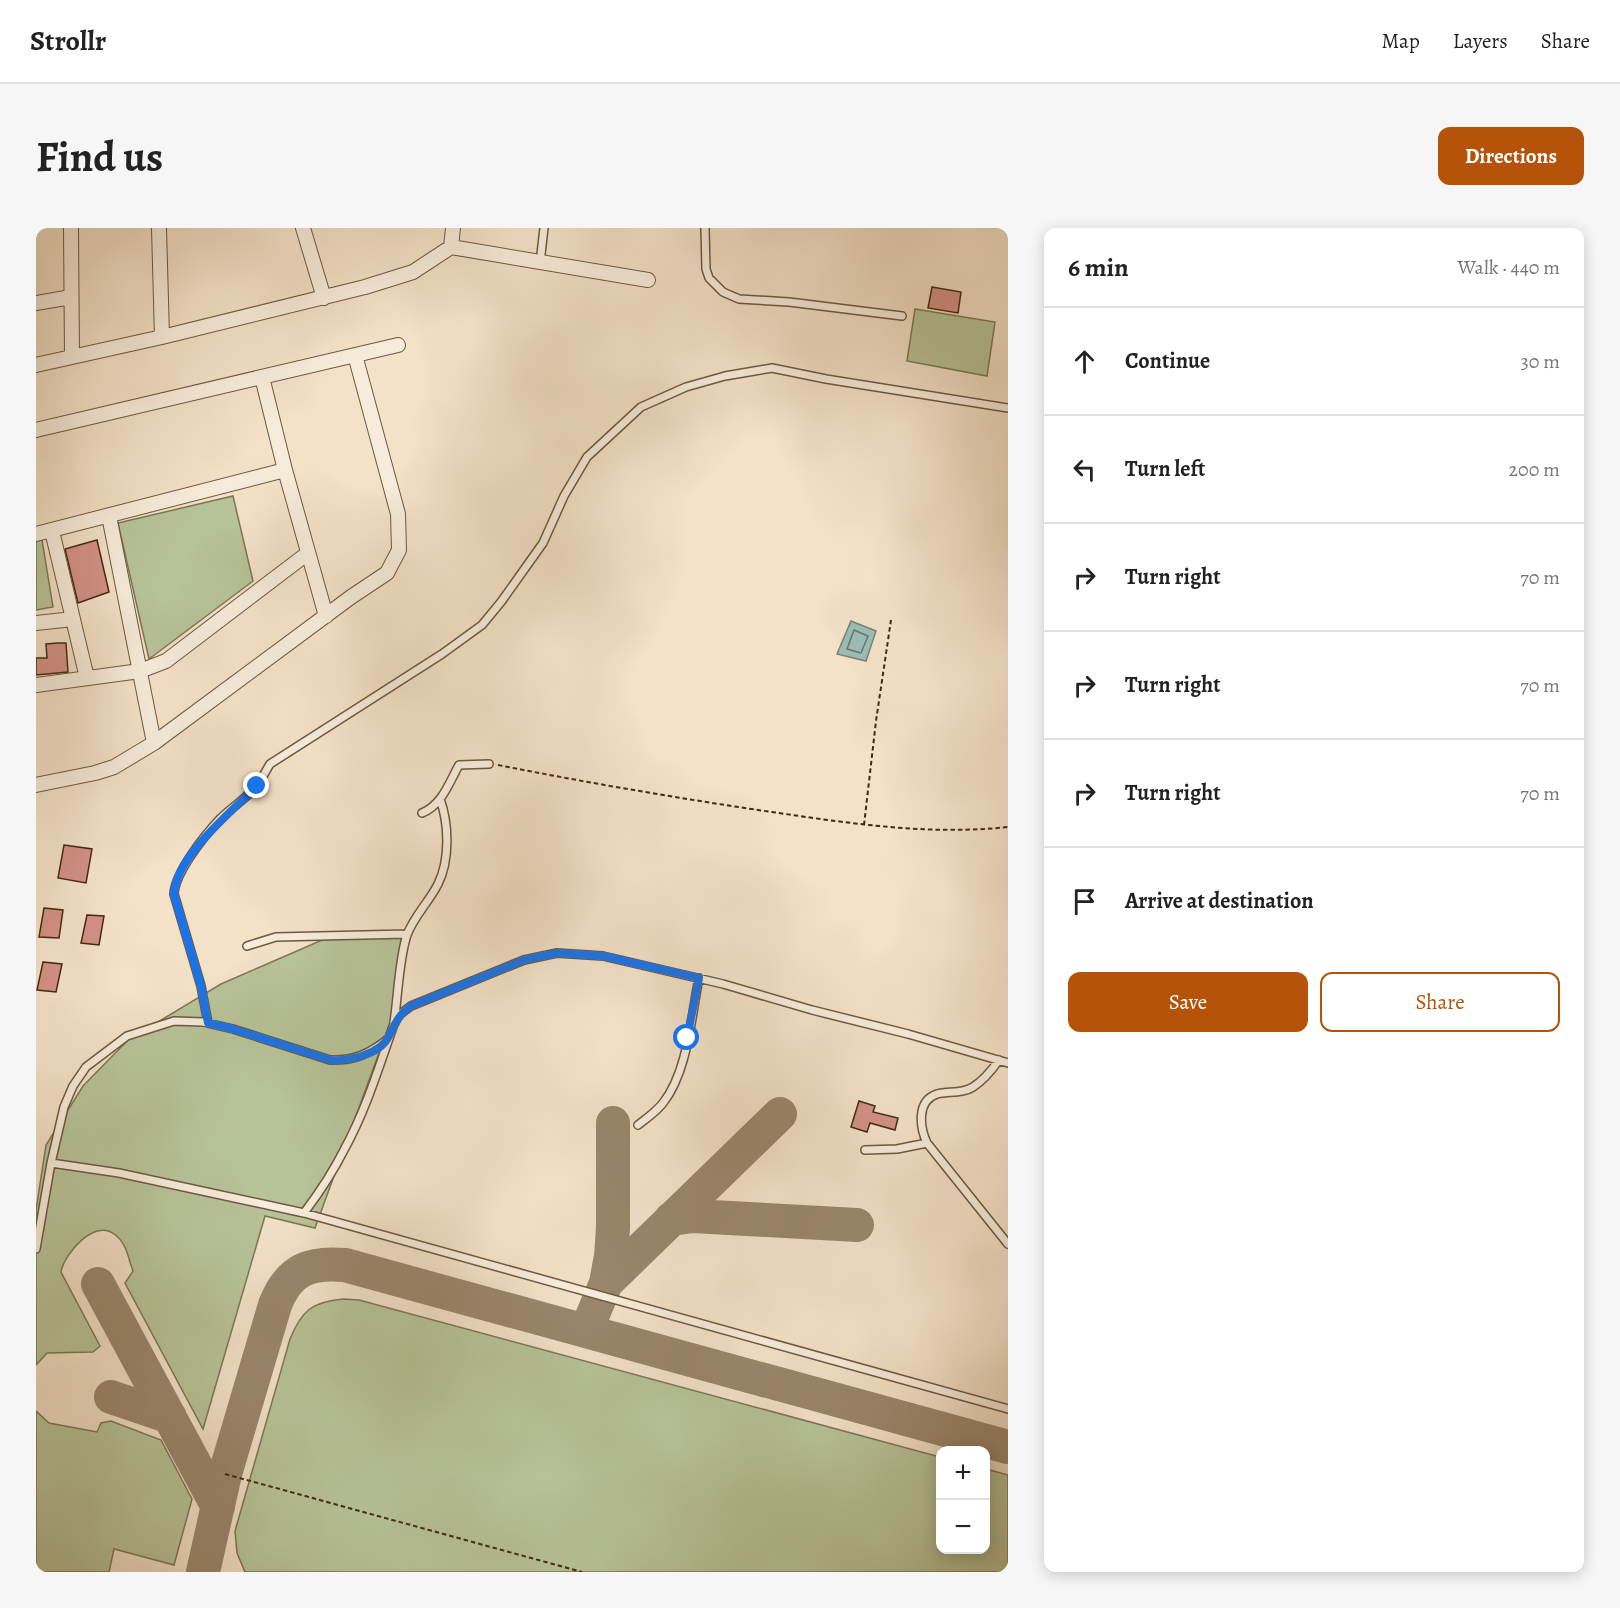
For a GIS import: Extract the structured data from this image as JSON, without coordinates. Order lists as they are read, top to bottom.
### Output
{
  "page": {
    "header": "Strollr",
    "nav": ["Map", "Layers", "Share"],
    "buttons": [
      "Directions",
      ["Save", "Share"]
    ],
    "title": "Find us",
    "heading": ["6 min", "Walk · 440 m"],
    "list": [
      ["Continue", "30 m"],
      ["Turn left", "200 m"],
      ["Turn right", "70 m"],
      ["Turn right", "70 m"],
      ["Turn right", "70 m"],
      "Arrive at destination"
    ],
    "map_buttons": ["+", "−"]
  }
}
